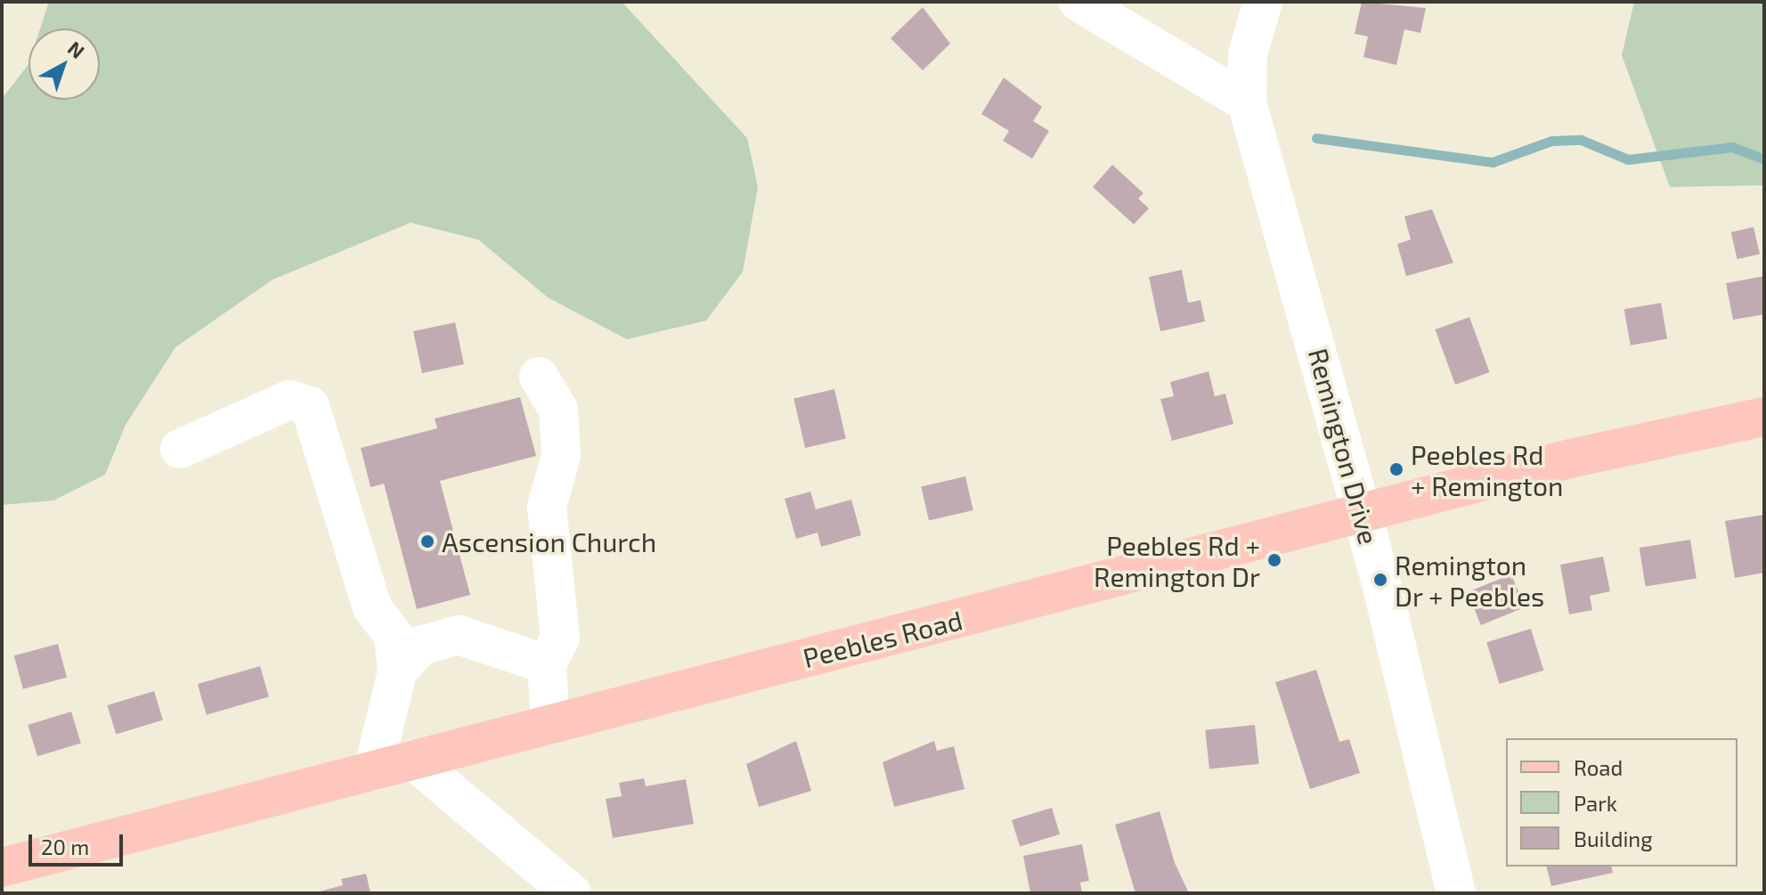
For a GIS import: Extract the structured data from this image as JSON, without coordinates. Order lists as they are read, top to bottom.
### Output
{
  "streets": {
    "main road": ["Peebles Road"],
    "street": ["Remington Drive"]
  },
  "crossings": [
    ["Remington Drive", "Peebles Road"]
  ],
  "places": [
    "Peebles Rd + Remington",
    "Ascension Church",
    "Peebles Rd + Remington Dr",
    "Remington Dr + Peebles"
  ],
  "legend": ["Road", "Park", "Building"],
  "scale_bar": "20 m",
  "north": "top right"
}
